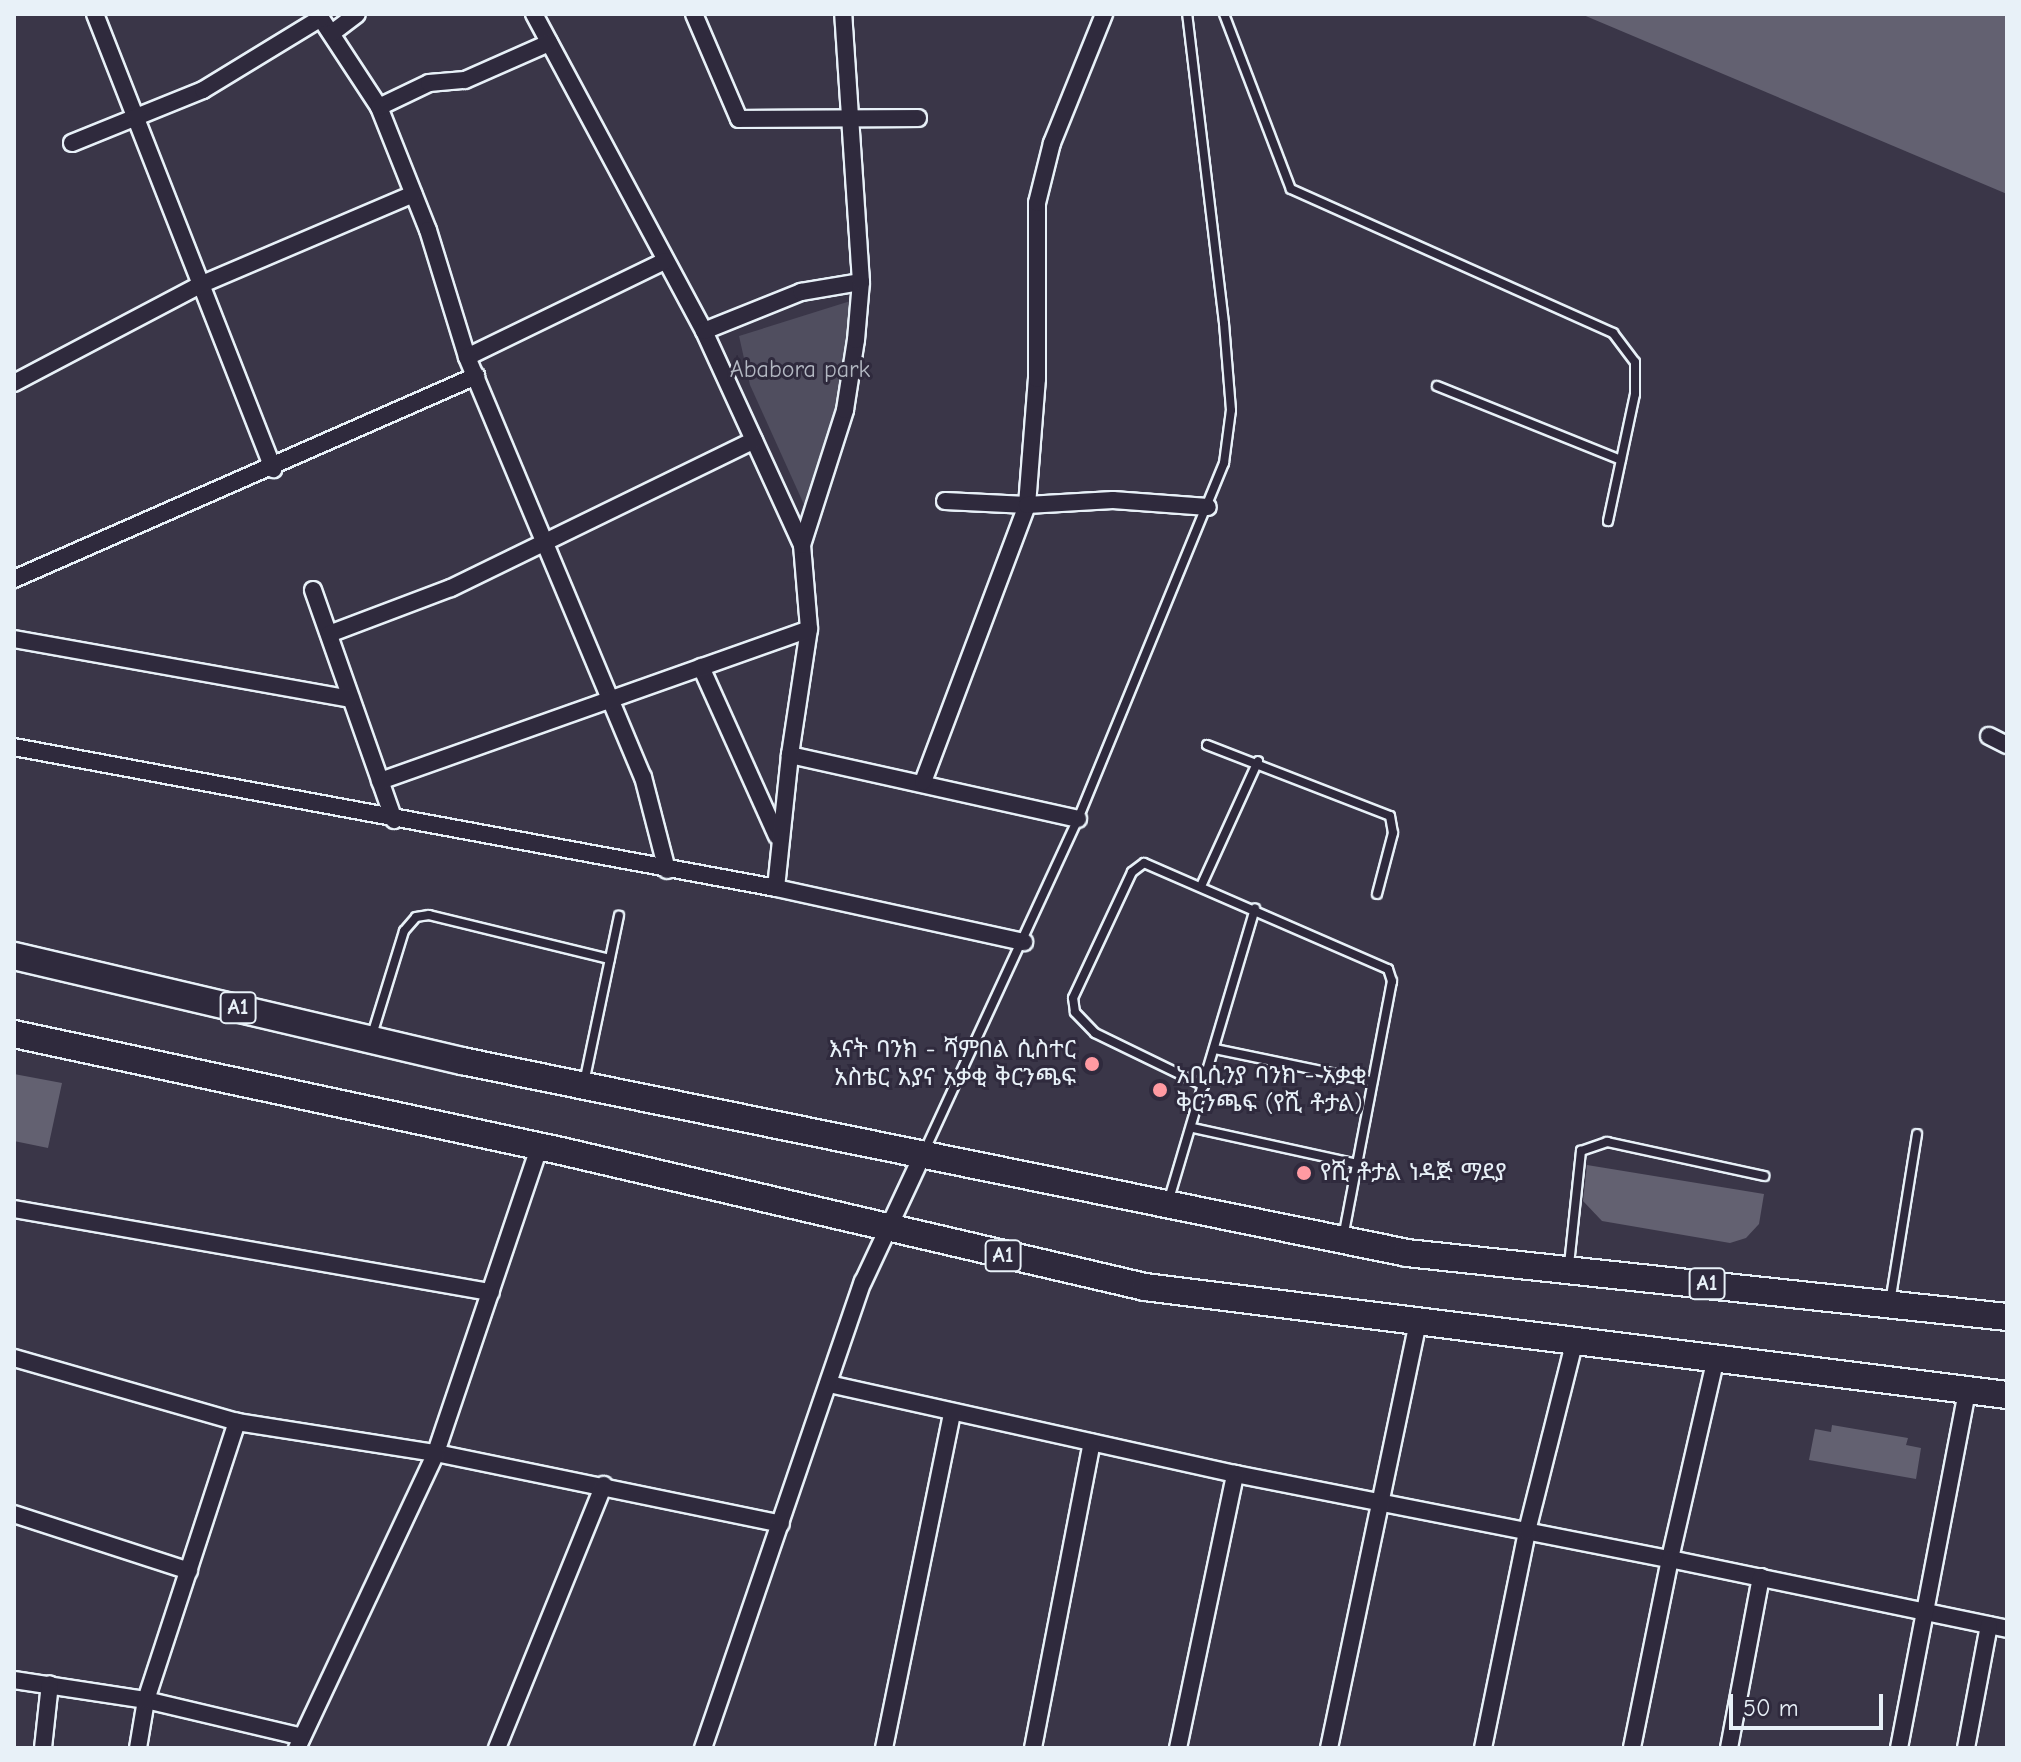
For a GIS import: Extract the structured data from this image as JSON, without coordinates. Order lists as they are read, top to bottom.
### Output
{
  "streets": {
    "main road": ["A1"]
  },
  "parks": ["Ababora park"],
  "places": ["እናት ባንክ - ሻምበል ሲስተር አስቴር አያና አቃቂ ቅርንጫፍ", "አቢሲንያ ባንክ - አቃቂ ቅርንጫፍ (የሺ ቶታል)", "የሺ ቶታል ነዳጅ ማደያ"],
  "scale_bar": "50 m"
}
